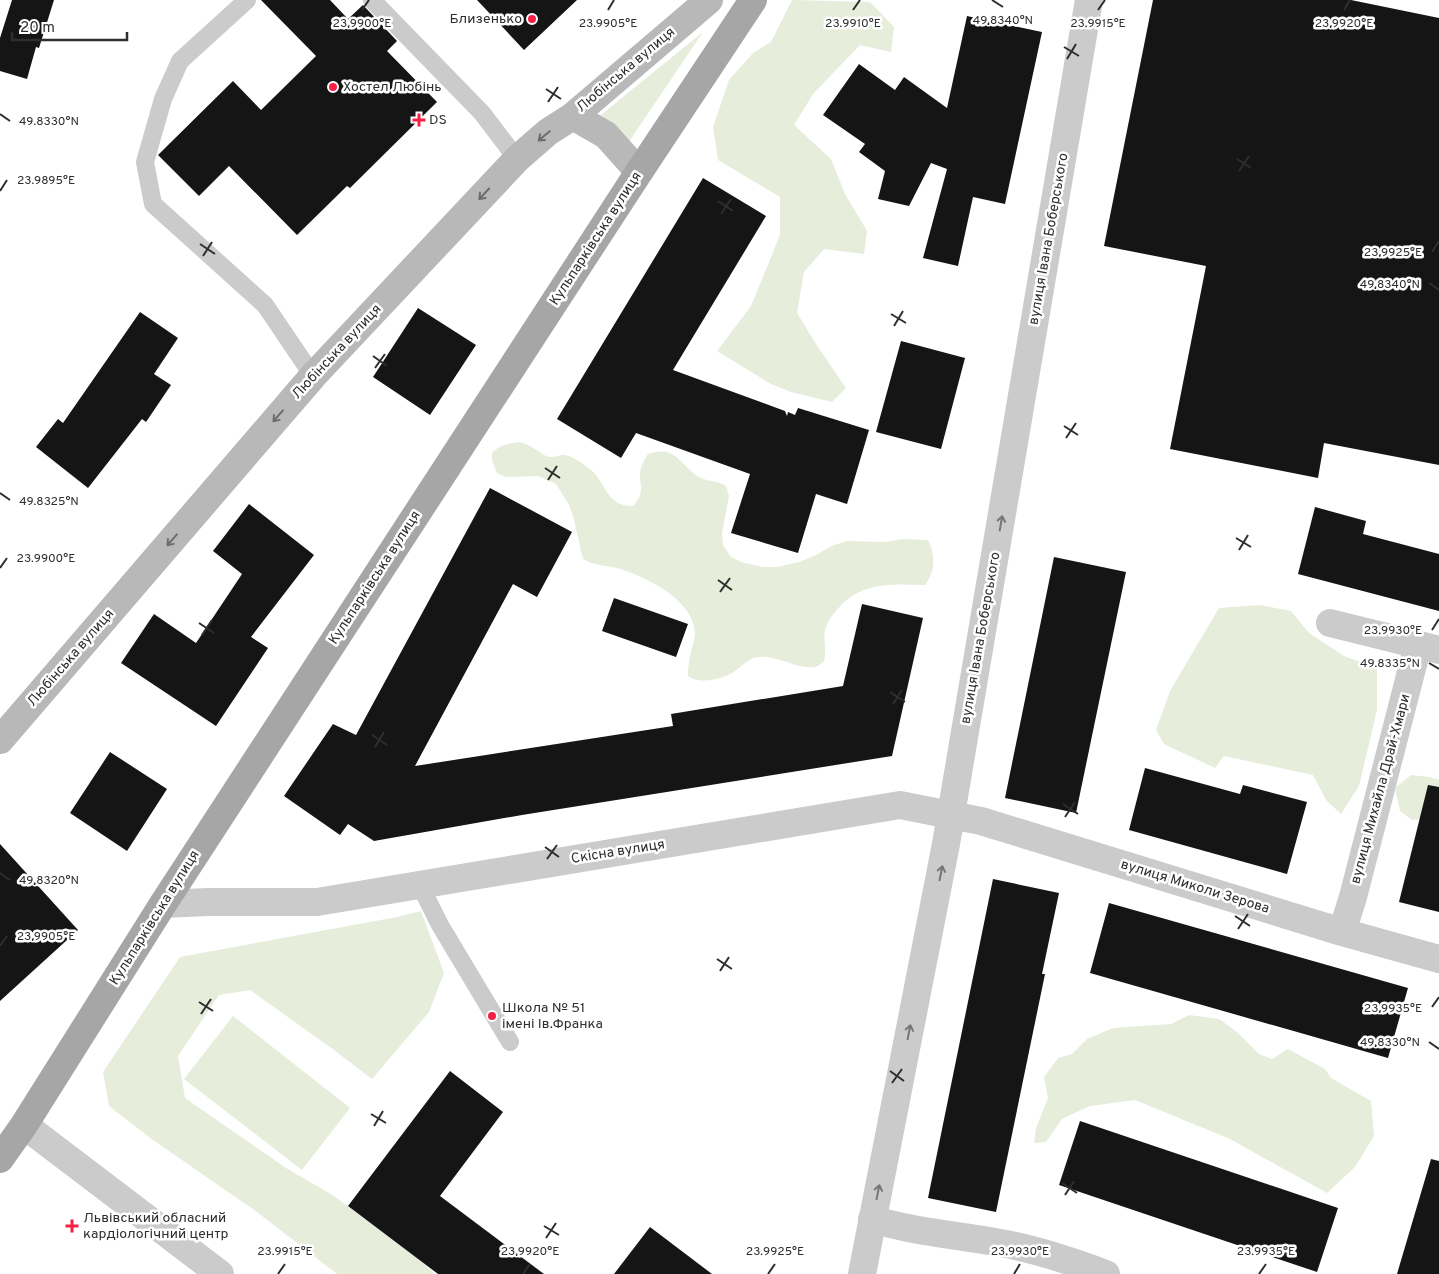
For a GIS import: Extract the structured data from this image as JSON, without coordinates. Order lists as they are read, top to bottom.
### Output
{
  "streets": {
    "main road": ["Любінська вулиця", "Кульпарківська вулиця"],
    "street": [
      "вулиця Івана Боберського",
      "вулиця Михайла Драй-Хмари",
      "Скісна вулиця",
      "вулиця Миколи Зерова"
    ]
  },
  "crossings": [
    ["Кульпарківська вулиця", "Скісна вулиця"],
    ["вулиця Івана Боберського", "Скісна вулиця"],
    ["вулиця Івана Боберського", "вулиця Миколи Зерова"],
    ["вулиця Михайла Драй-Хмари", "вулиця Миколи Зерова"],
    ["Скісна вулиця", "вулиця Миколи Зерова"]
  ],
  "one_way": ["Любінська вулиця", "вулиця Івана Боберського"],
  "places": {
    "other": ["Близенько", "Хостел Любінь", "Школа № 51 імені Ів.Франка"],
    "health": ["DS", "Львівський обласний кардіологічний центр"]
  },
  "scale_bar": "20 m",
  "coordinates": [
    "49.8340°N",
    "23.9900°E",
    "23.9905°E",
    "23.9910°E",
    "23.9915°E",
    "23.9920°E",
    "49.8330°N",
    "23.9895°E",
    "23.9925°E",
    "49.8325°N",
    "23.9930°E",
    "49.8335°N",
    "49.8320°N",
    "23.9935°E"
  ]
}
